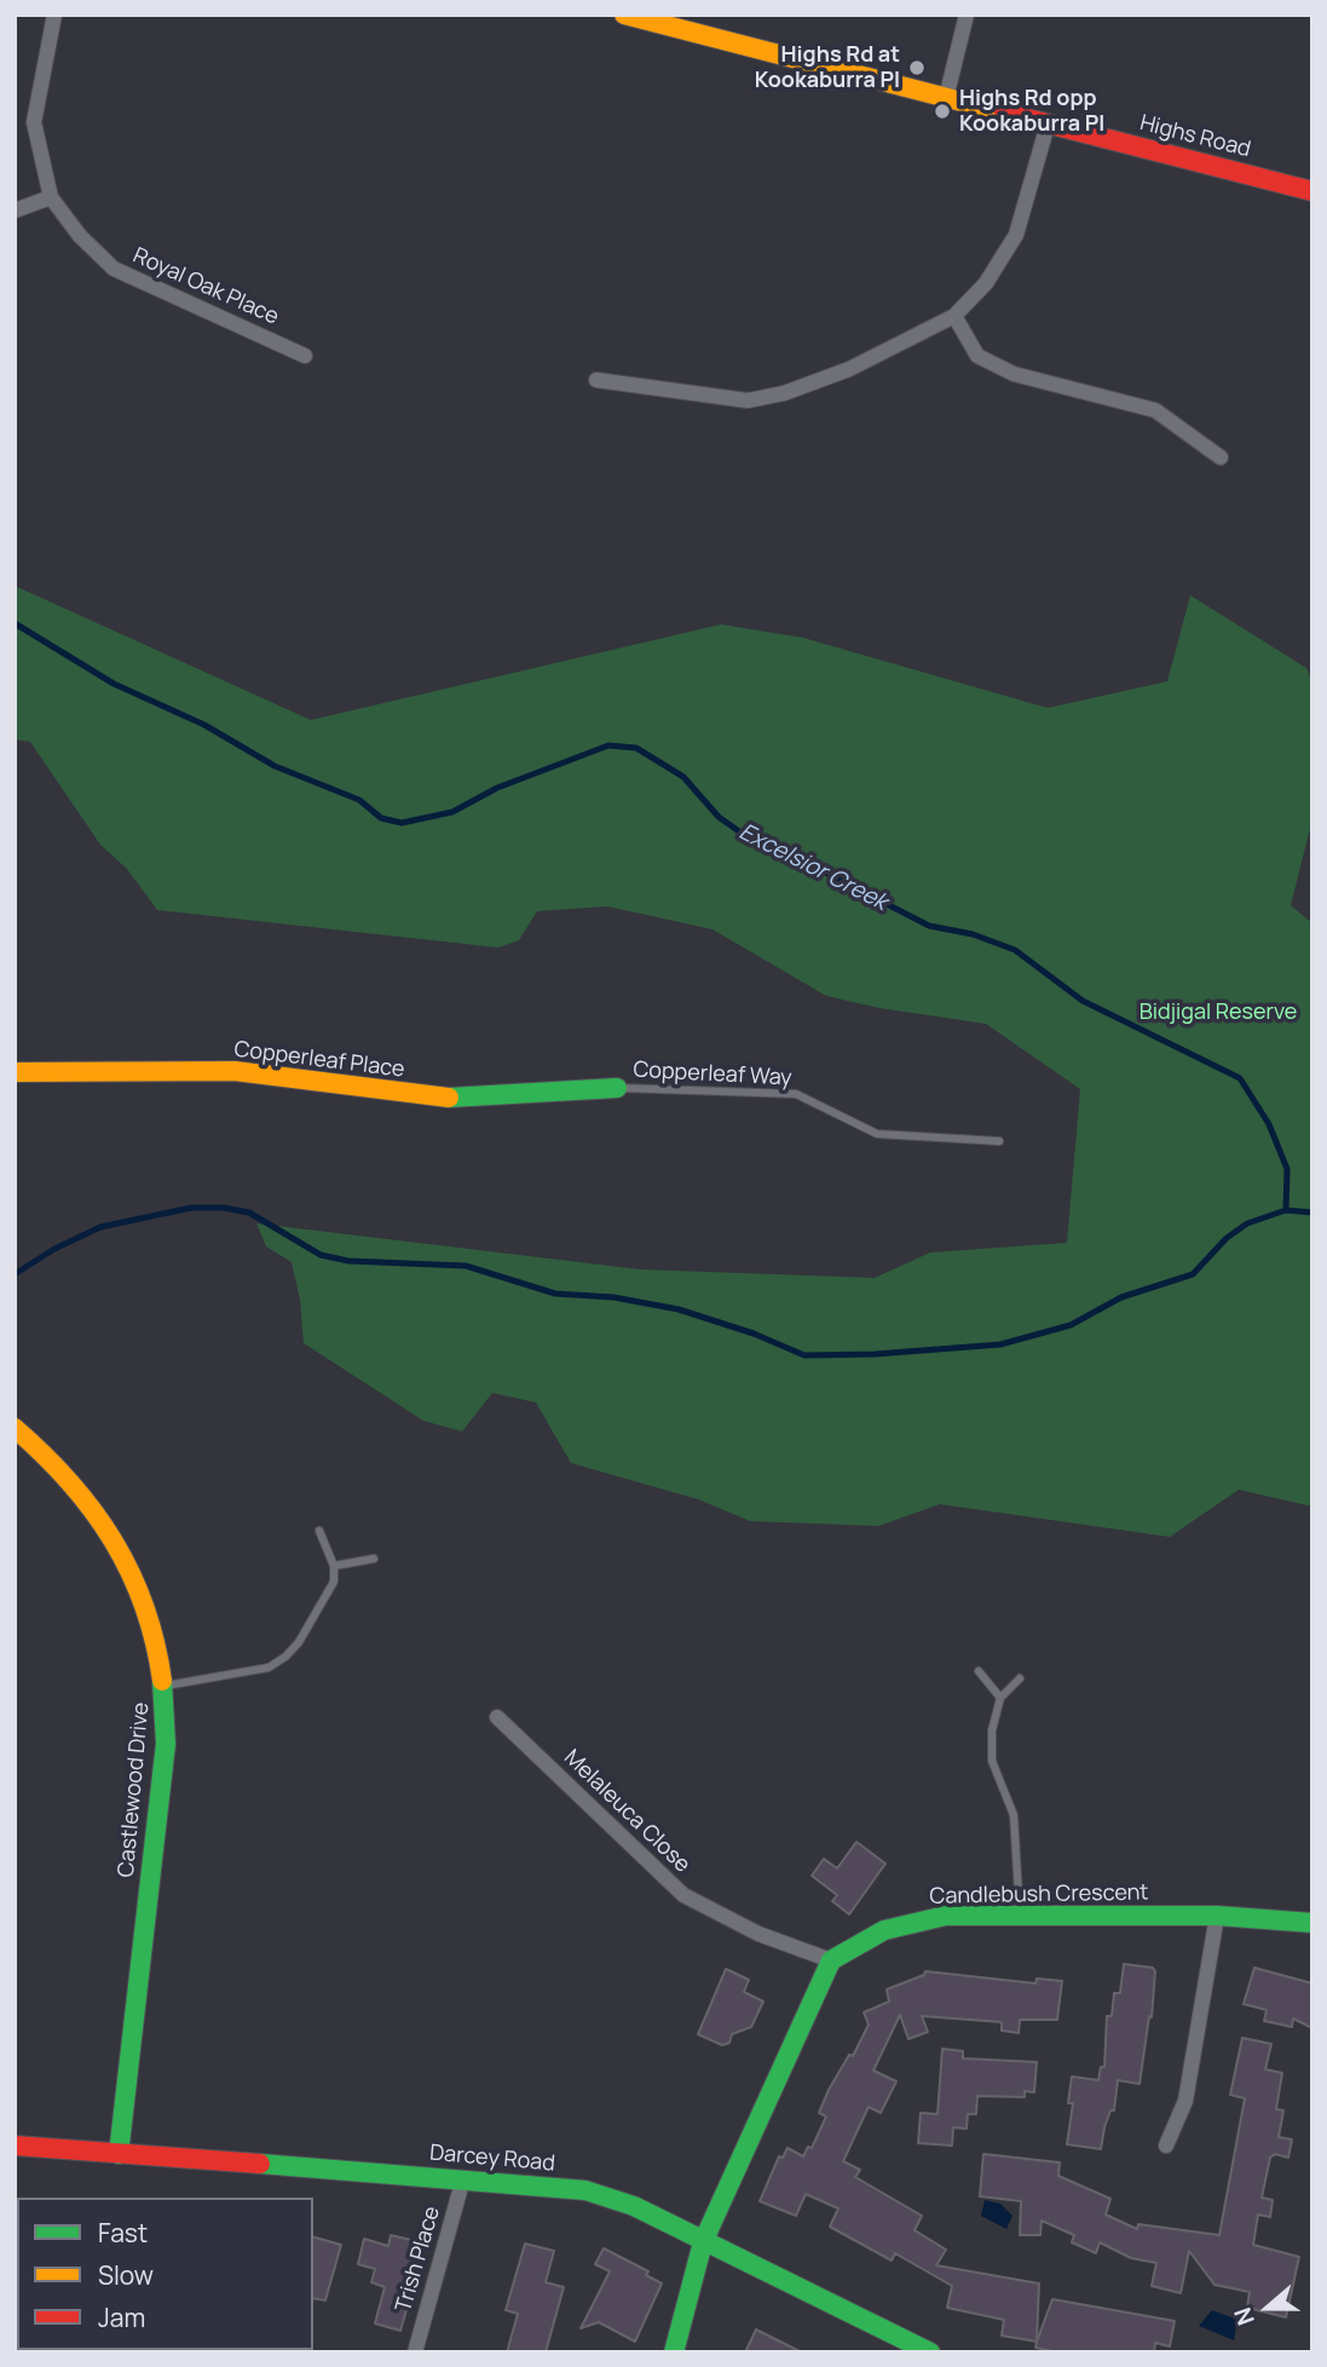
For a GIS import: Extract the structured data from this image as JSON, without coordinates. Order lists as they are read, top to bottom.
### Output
{
  "streets": {
    "street": [
      "Highs Road",
      "Royal Oak Place",
      "Copperleaf Place",
      "Castlewood Drive",
      "Melaleuca Close",
      "Candlebush Crescent",
      "Darcey Road",
      "Trish Place"
    ],
    "lane": ["Copperleaf Way"]
  },
  "crossings": [
    ["Copperleaf Place", "Copperleaf Way"],
    ["Castlewood Drive", "Darcey Road"],
    ["Melaleuca Close", "Candlebush Crescent"],
    ["Darcey Road", "Trish Place"]
  ],
  "water": ["Excelsior Creek"],
  "parks": ["Bidjigal Reserve"],
  "places": ["Highs Rd at Kookaburra Pl", "Highs Rd opp Kookaburra Pl"],
  "legend": ["Fast", "Slow", "Jam"],
  "north": "left"
}
